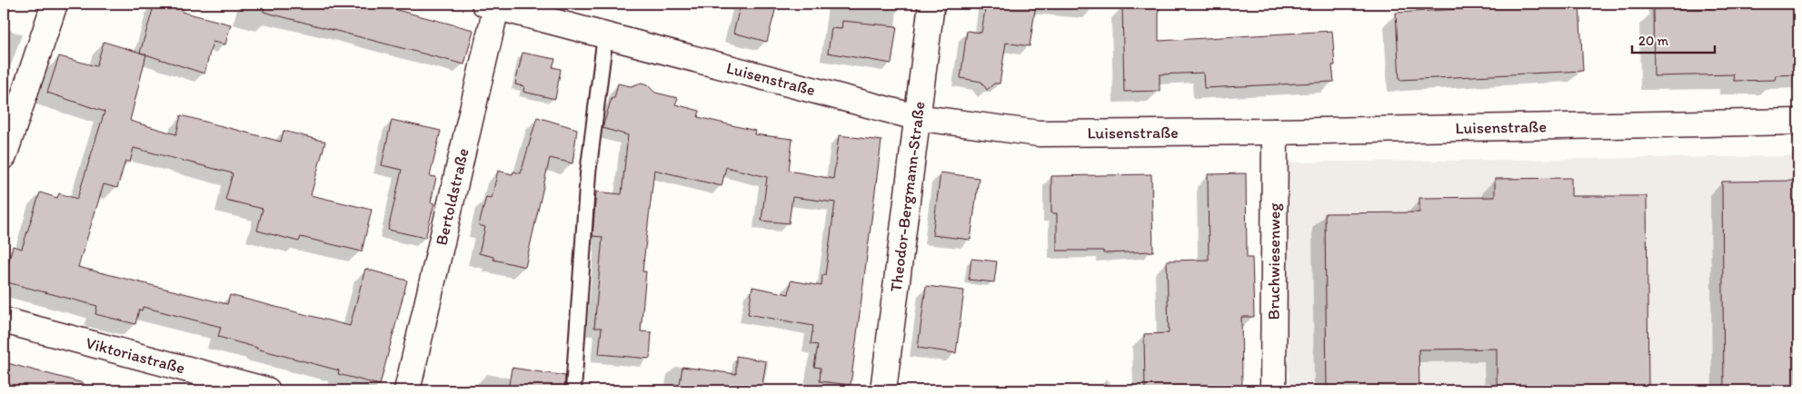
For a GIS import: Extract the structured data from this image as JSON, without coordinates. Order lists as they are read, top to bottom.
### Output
{
  "streets": {
    "street": [
      "Luisenstraße",
      "Bertoldstraße",
      "Theodor-Bergmann-Straße",
      "Bruchwiesenweg",
      "Viktoriastraße"
    ]
  },
  "crossings": [
    ["Luisenstraße", "Bertoldstraße"],
    ["Luisenstraße", "Theodor-Bergmann-Straße"],
    ["Luisenstraße", "Bruchwiesenweg"]
  ],
  "scale_bar": "20 m"
}
